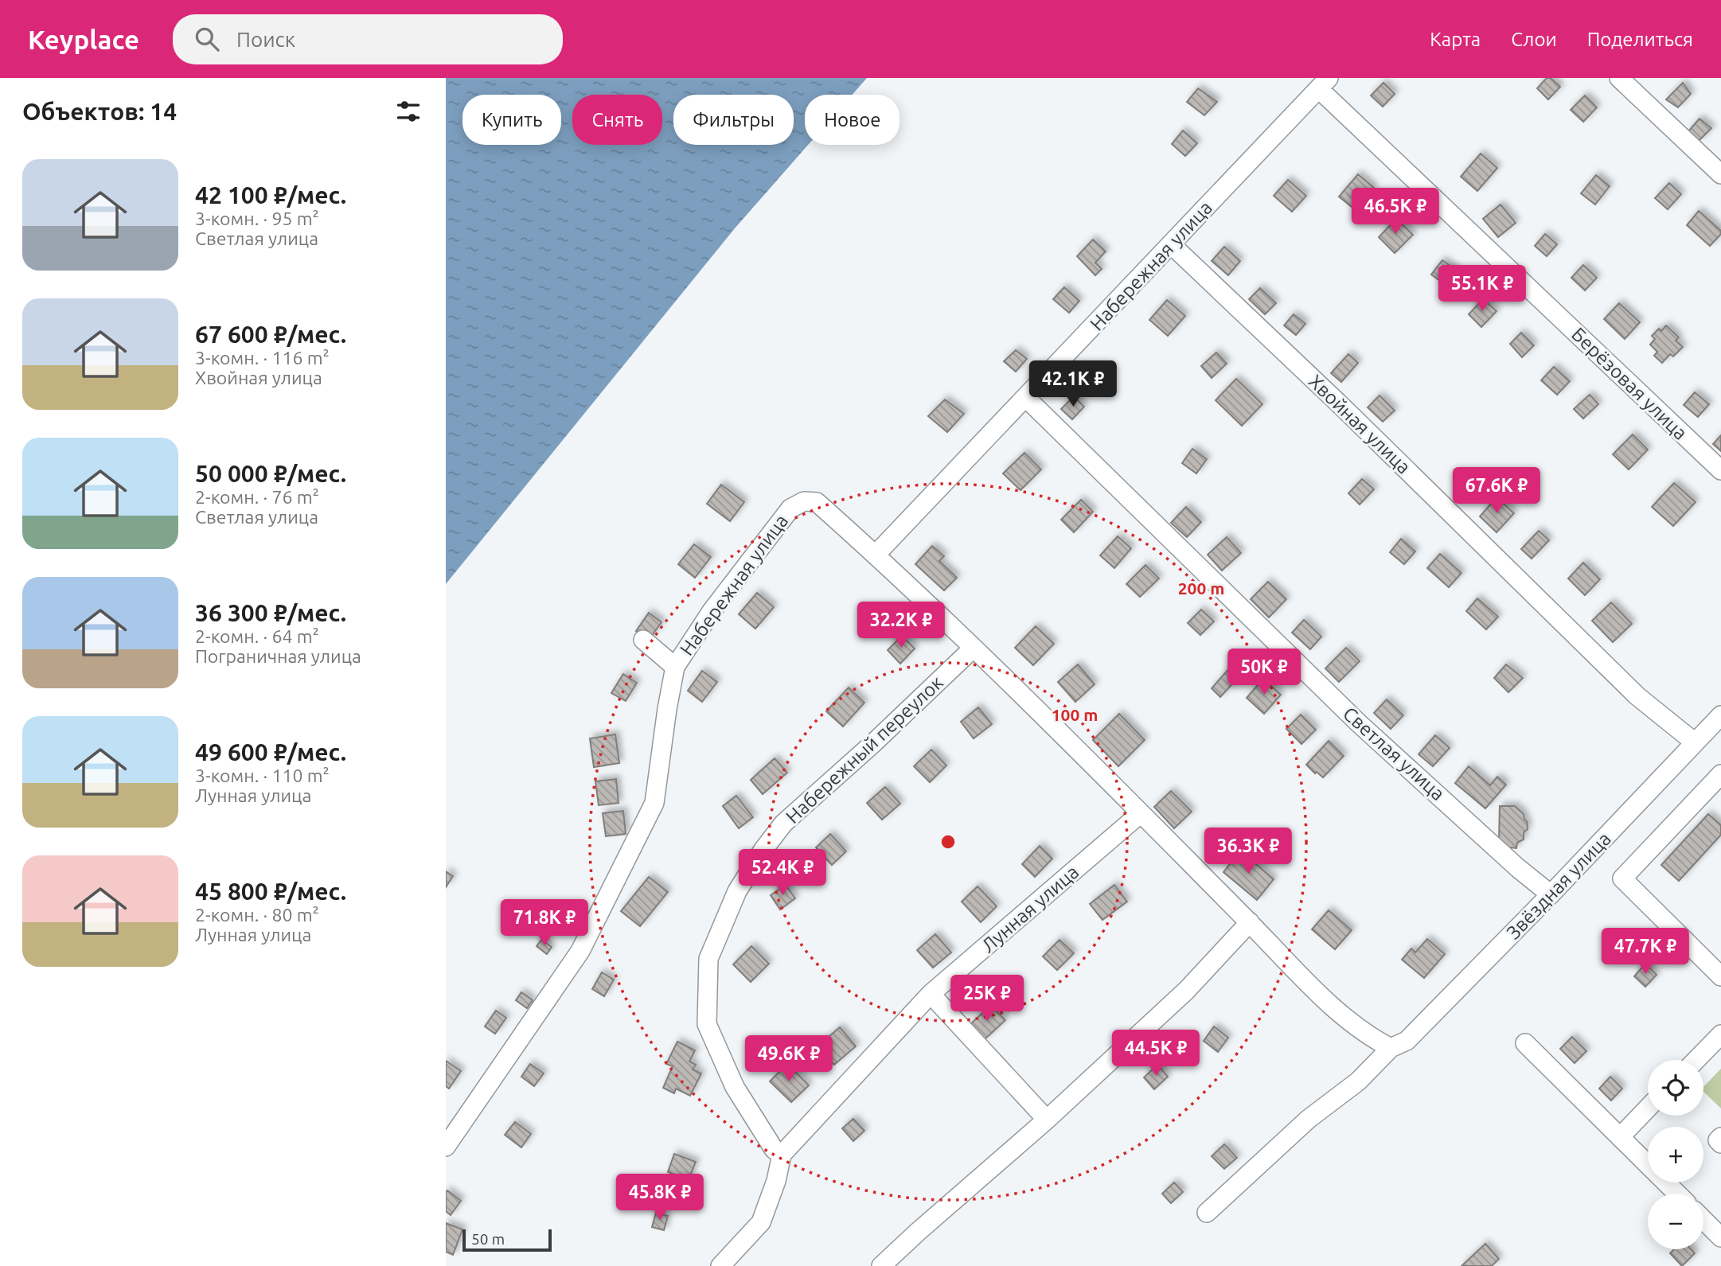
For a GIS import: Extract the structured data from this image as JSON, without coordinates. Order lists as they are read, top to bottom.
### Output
{
  "streets": {
    "street": [
      "Набережная улица",
      "Берёзовая улица",
      "Хвойная улица",
      "Набережный переулок",
      "Светлая улица",
      "Звёздная улица",
      "Лунная улица"
    ]
  },
  "crossings": [
    ["Набережная улица", "Берёзовая улица"],
    ["Набережная улица", "Хвойная улица"],
    ["Набережная улица", "Светлая улица"],
    ["Хвойная улица", "Звёздная улица"],
    ["Набережный переулок", "Лунная улица"],
    ["Светлая улица", "Звёздная улица"]
  ],
  "scale_bar": "50 m",
  "page": {
    "header": "Keyplace",
    "search": "Поиск",
    "nav": ["Карта", "Слои", "Поделиться"],
    "heading": "Объектов: 14",
    "chip": [
      "Купить",
      "Снять",
      "Фильтры",
      "Новое"
    ],
    "list": [
      {
        "name": "42 100 ₽/мес.",
        "note": "3-комн. · 95 m² · Светлая улица"
      },
      {
        "name": "67 600 ₽/мес.",
        "note": "3-комн. · 116 m² · Хвойная улица"
      },
      {
        "name": "50 000 ₽/мес.",
        "note": "2-комн. · 76 m² · Светлая улица"
      },
      {
        "name": "36 300 ₽/мес.",
        "note": "2-комн. · 64 m² · Пограничная улица"
      },
      {
        "name": "49 600 ₽/мес.",
        "note": "3-комн. · 110 m² · Лунная улица"
      },
      {
        "name": "45 800 ₽/мес.",
        "note": "2-комн. · 80 m² · Лунная улица"
      }
    ],
    "price": [
      "46.5K ₽",
      "55.1K ₽",
      "42.1K ₽",
      "67.6K ₽",
      "32.2K ₽",
      "50K ₽",
      "36.3K ₽",
      "52.4K ₽",
      "71.8K ₽",
      "47.7K ₽",
      "25K ₽",
      "44.5K ₽",
      "49.6K ₽",
      "45.8K ₽"
    ],
    "map_buttons": ["+", "−"],
    "scale": "50 m"
  },
  "rings": ["200 m", "100 m"]
}
